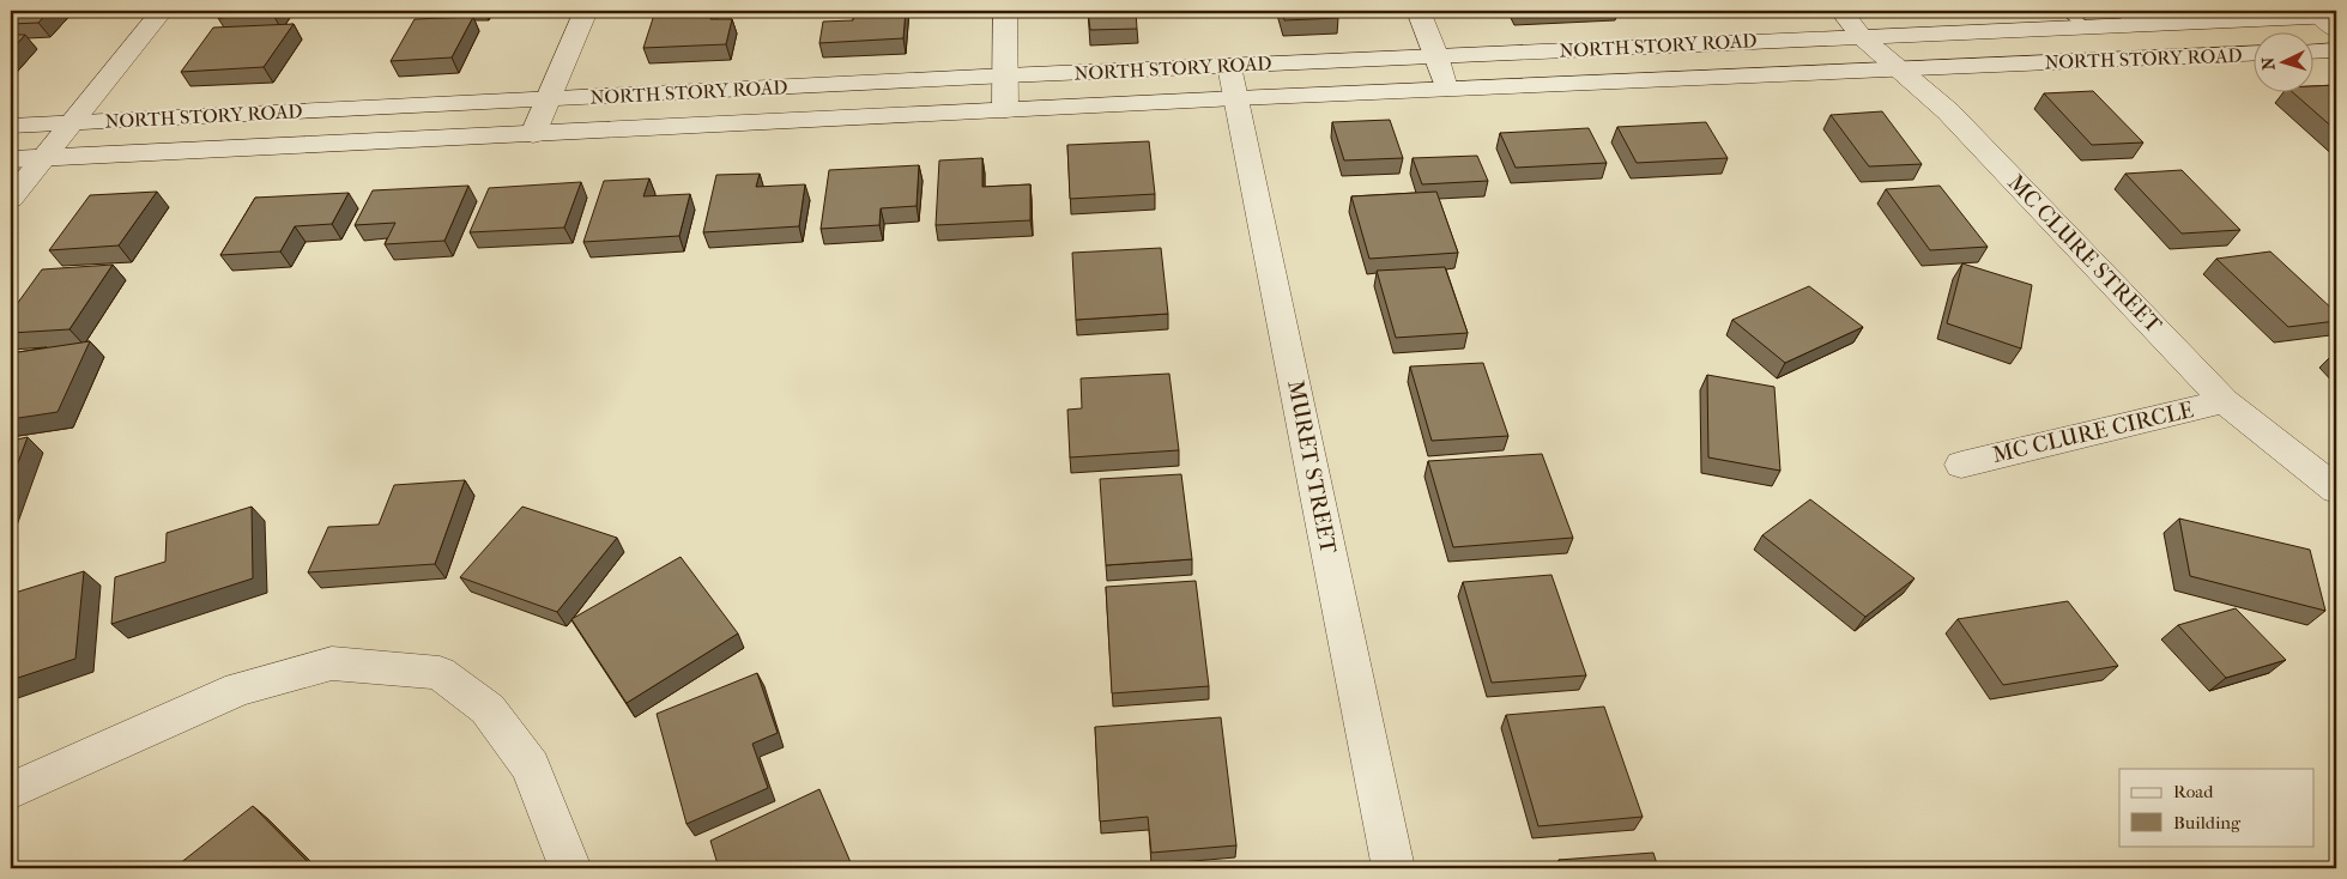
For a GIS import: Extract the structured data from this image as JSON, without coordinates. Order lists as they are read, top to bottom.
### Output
{
  "streets": {
    "main road": [
      "NORTH STORY ROAD",
      "MC CLURE STREET",
      "MC CLURE CIRCLE",
      "MURET STREET"
    ]
  },
  "crossings": [
    ["NORTH STORY ROAD", "MC CLURE STREET"],
    ["NORTH STORY ROAD", "MURET STREET"],
    ["MC CLURE STREET", "MC CLURE CIRCLE"]
  ],
  "legend": ["Road", "Building"],
  "north": "left"
}
